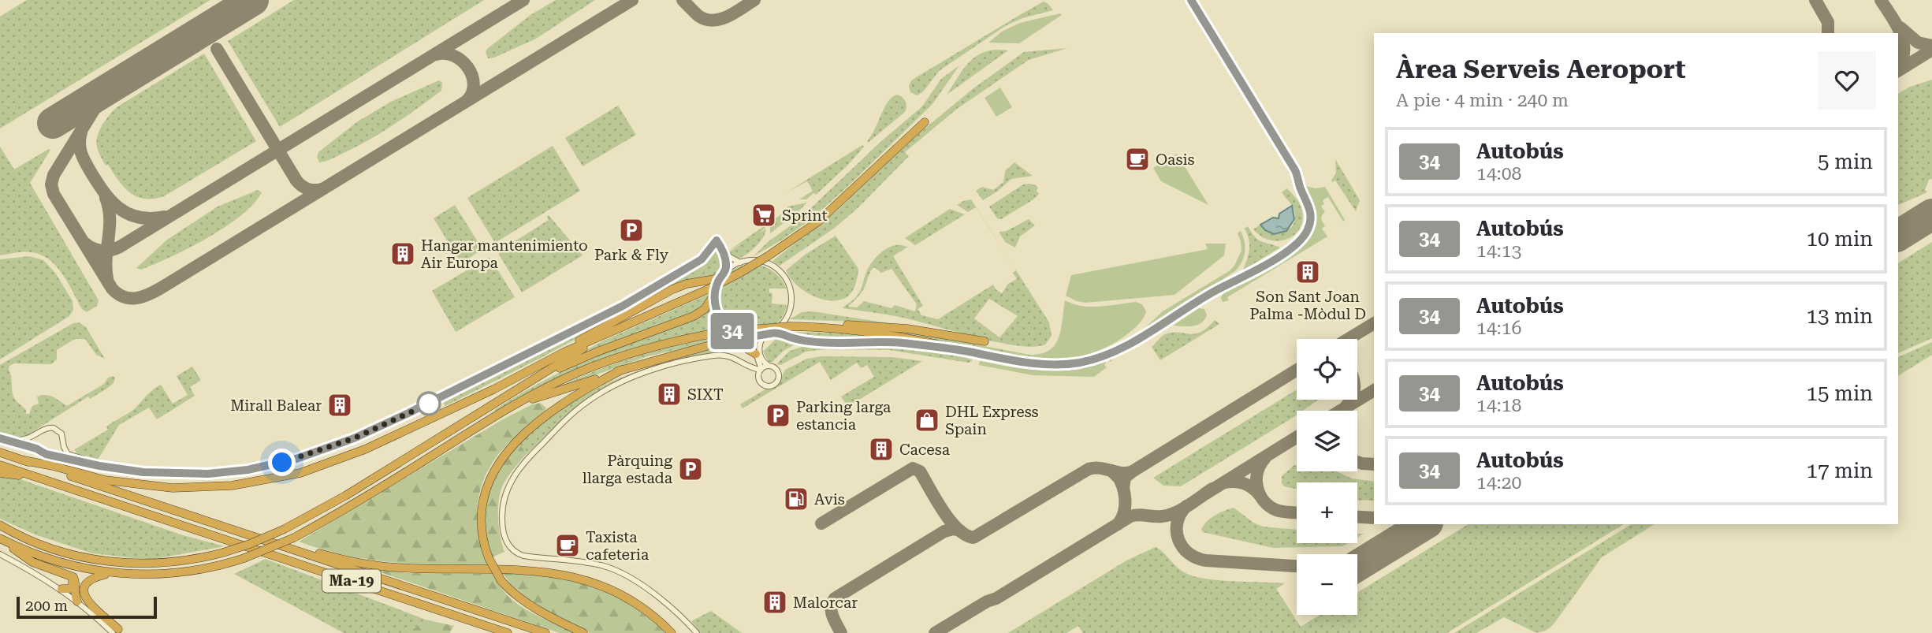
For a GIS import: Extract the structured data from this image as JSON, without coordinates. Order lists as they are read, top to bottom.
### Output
{
  "streets": {
    "highway": ["Ma-19"]
  },
  "places": {
    "cafe": ["Oasis", "Taxista cafeteria"],
    "supermarket": ["Sprint"],
    "parking": ["Park & Fly", "Parking larga estancia", "Pàrquing llarga estada"],
    "building": [
      "Hangar mantenimiento Air Europa",
      "Son Sant Joan Palma -Mòdul D",
      "SIXT",
      "Mirall Balear",
      "Cacesa",
      "Malorcar"
    ],
    "shop": ["DHL Express Spain"],
    "fuel station": ["Avis"]
  },
  "lines": ["bus line 34"],
  "scale_bar": "200 m",
  "page": {
    "on_map": "34",
    "heading": ["Àrea Serveis Aeroport", "A pie · 4 min · 240 m"],
    "list": [
      {
        "mark": "34",
        "name": "Autobús",
        "note": "14:08",
        "value": "5 min"
      },
      {
        "mark": "34",
        "name": "Autobús",
        "note": "14:13",
        "value": "10 min"
      },
      {
        "mark": "34",
        "name": "Autobús",
        "note": "14:16",
        "value": "13 min"
      },
      {
        "mark": "34",
        "name": "Autobús",
        "note": "14:18",
        "value": "15 min"
      },
      {
        "mark": "34",
        "name": "Autobús",
        "note": "14:20",
        "value": "17 min"
      }
    ],
    "map_buttons": ["+", "−"],
    "scale": "200 m"
  }
}
